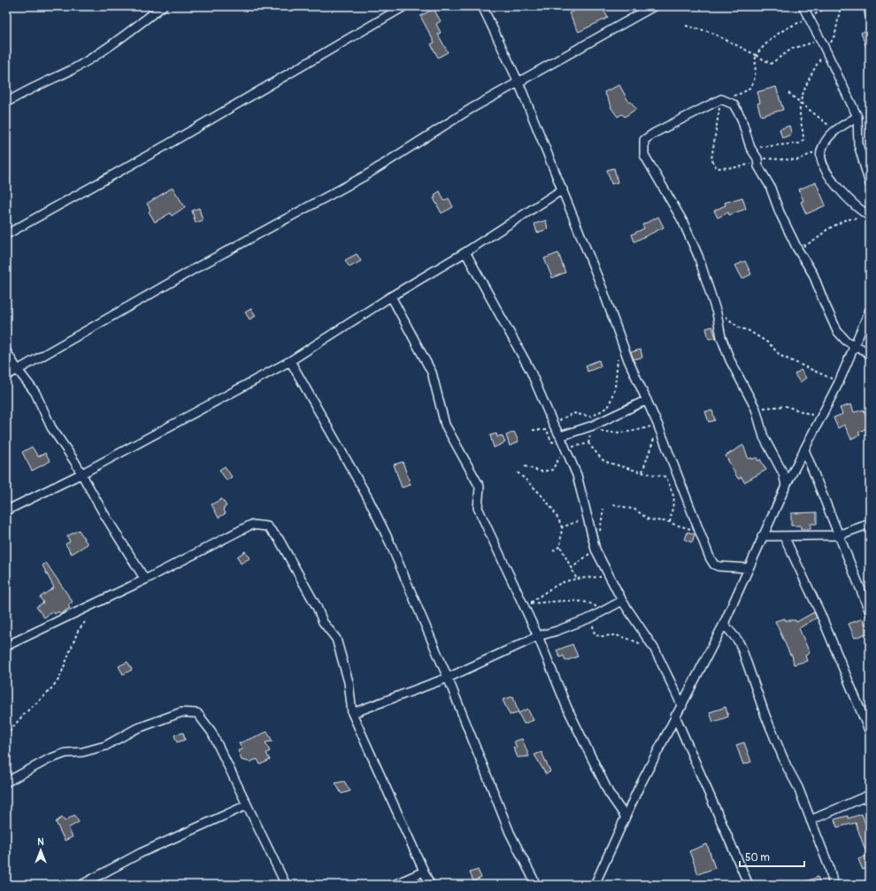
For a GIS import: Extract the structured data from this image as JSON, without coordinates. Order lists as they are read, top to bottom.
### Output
{
  "scale_bar": "50 m",
  "north": "top"
}
